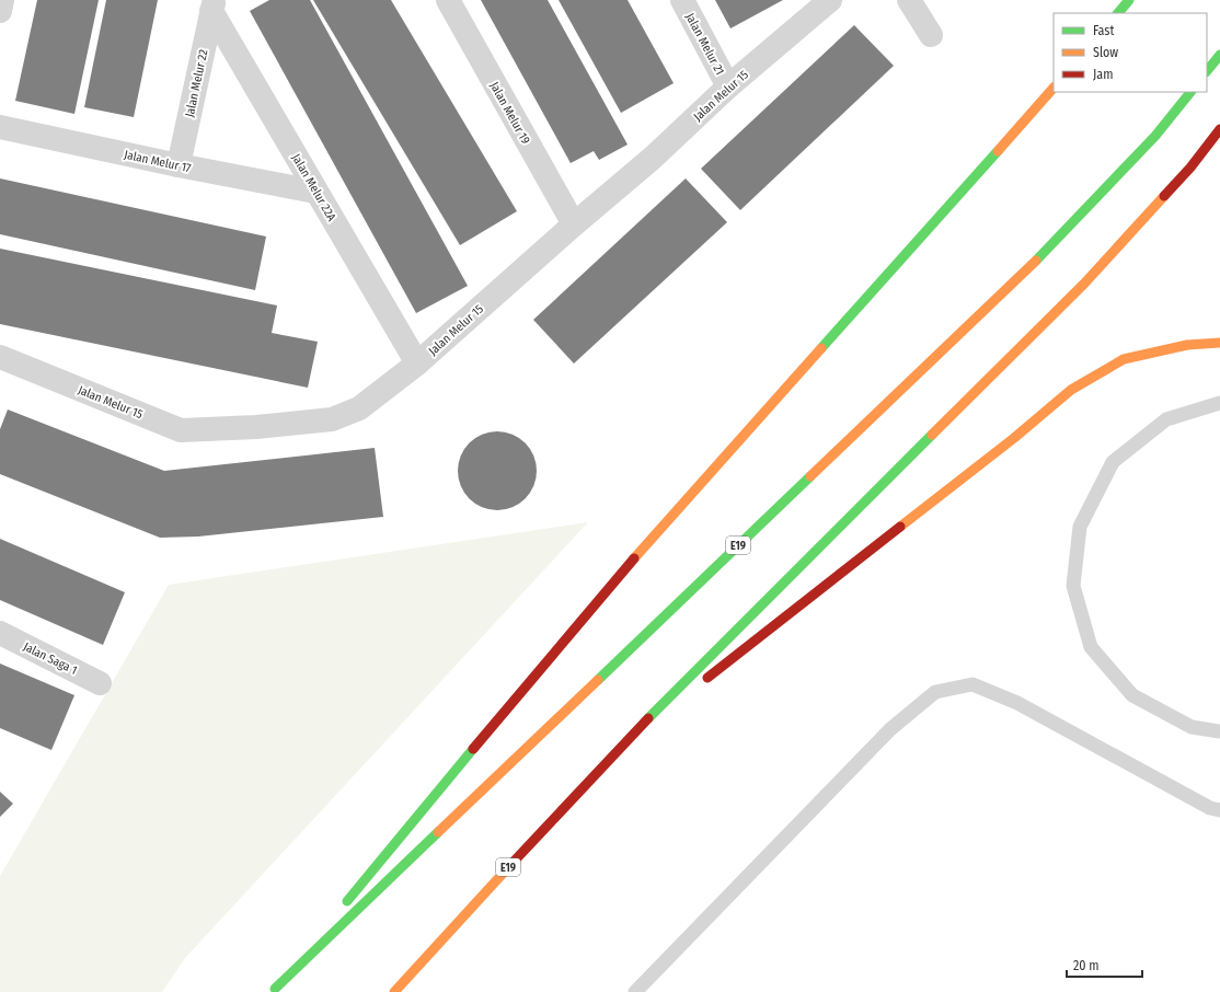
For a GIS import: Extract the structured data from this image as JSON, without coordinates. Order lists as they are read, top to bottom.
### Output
{
  "streets": {
    "highway": ["E19"],
    "street": [
      "Jalan Melur 21",
      "Jalan Melur 22",
      "Jalan Melur 15",
      "Jalan Melur 19",
      "Jalan Melur 17",
      "Jalan Melur 22A",
      "Jalan Saga 1"
    ]
  },
  "crossings": [
    ["Jalan Melur 21", "Jalan Melur 15"],
    ["Jalan Melur 22", "Jalan Melur 17"],
    ["Jalan Melur 22", "Jalan Melur 22A"],
    ["Jalan Melur 15", "Jalan Melur 19"],
    ["Jalan Melur 15", "Jalan Melur 22A"],
    ["Jalan Melur 17", "Jalan Melur 22A"]
  ],
  "legend": ["Fast", "Slow", "Jam"],
  "scale_bar": "20 m"
}
